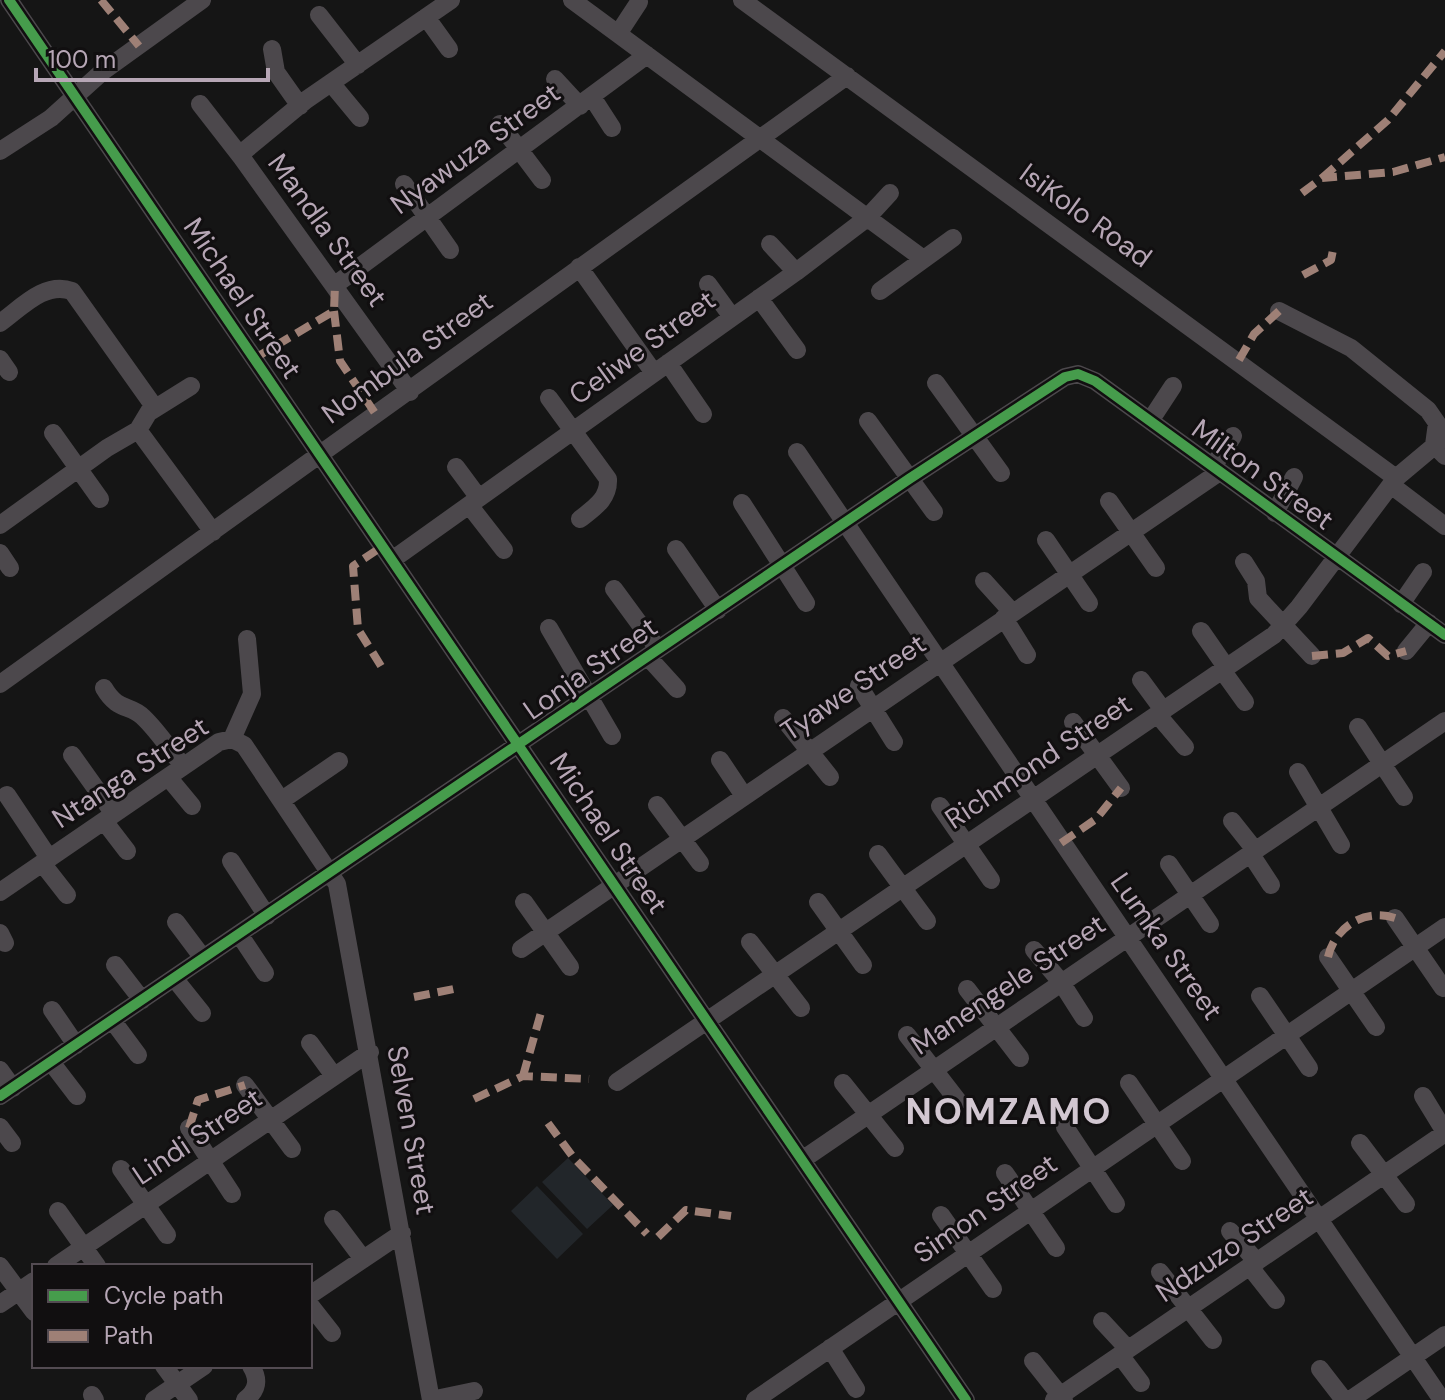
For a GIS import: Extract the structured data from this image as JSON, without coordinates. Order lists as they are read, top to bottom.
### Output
{
  "streets": {
    "street": [
      "Nyawuza Street",
      "IsiKolo Road",
      "Mandla Street",
      "Michael Street",
      "Celiwe Street",
      "Nombula Street",
      "Milton Street",
      "Lonja Street",
      "Tyawe Street",
      "Richmond Street",
      "Ntanga Street",
      "Lumka Street",
      "Manengele Street",
      "Selven Street",
      "Lindi Street",
      "Simon Street",
      "Ndzuzo Street"
    ]
  },
  "crossings": [
    ["Nyawuza Street", "Mandla Street"],
    ["IsiKolo Road", "Nombula Street"],
    ["IsiKolo Road", "Richmond Street"],
    ["Mandla Street", "Nombula Street"],
    ["Michael Street", "Celiwe Street"],
    ["Michael Street", "Nombula Street"],
    ["Michael Street", "Lonja Street"],
    ["Michael Street", "Tyawe Street"],
    ["Michael Street", "Richmond Street"],
    ["Michael Street", "Manengele Street"],
    ["Michael Street", "Simon Street"],
    ["Milton Street", "Lonja Street"],
    ["Milton Street", "Tyawe Street"],
    ["Milton Street", "Richmond Street"],
    ["Lonja Street", "Ntanga Street"],
    ["Lonja Street", "Lumka Street"],
    ["Lonja Street", "Selven Street"],
    ["Tyawe Street", "Lumka Street"],
    ["Richmond Street", "Lumka Street"],
    ["Ntanga Street", "Selven Street"],
    ["Lumka Street", "Manengele Street"],
    ["Lumka Street", "Simon Street"],
    ["Lumka Street", "Ndzuzo Street"],
    ["Selven Street", "Lindi Street"]
  ],
  "districts": ["NOMZAMO"],
  "legend": ["Cycle path", "Path"],
  "scale_bar": "100 m"
}
